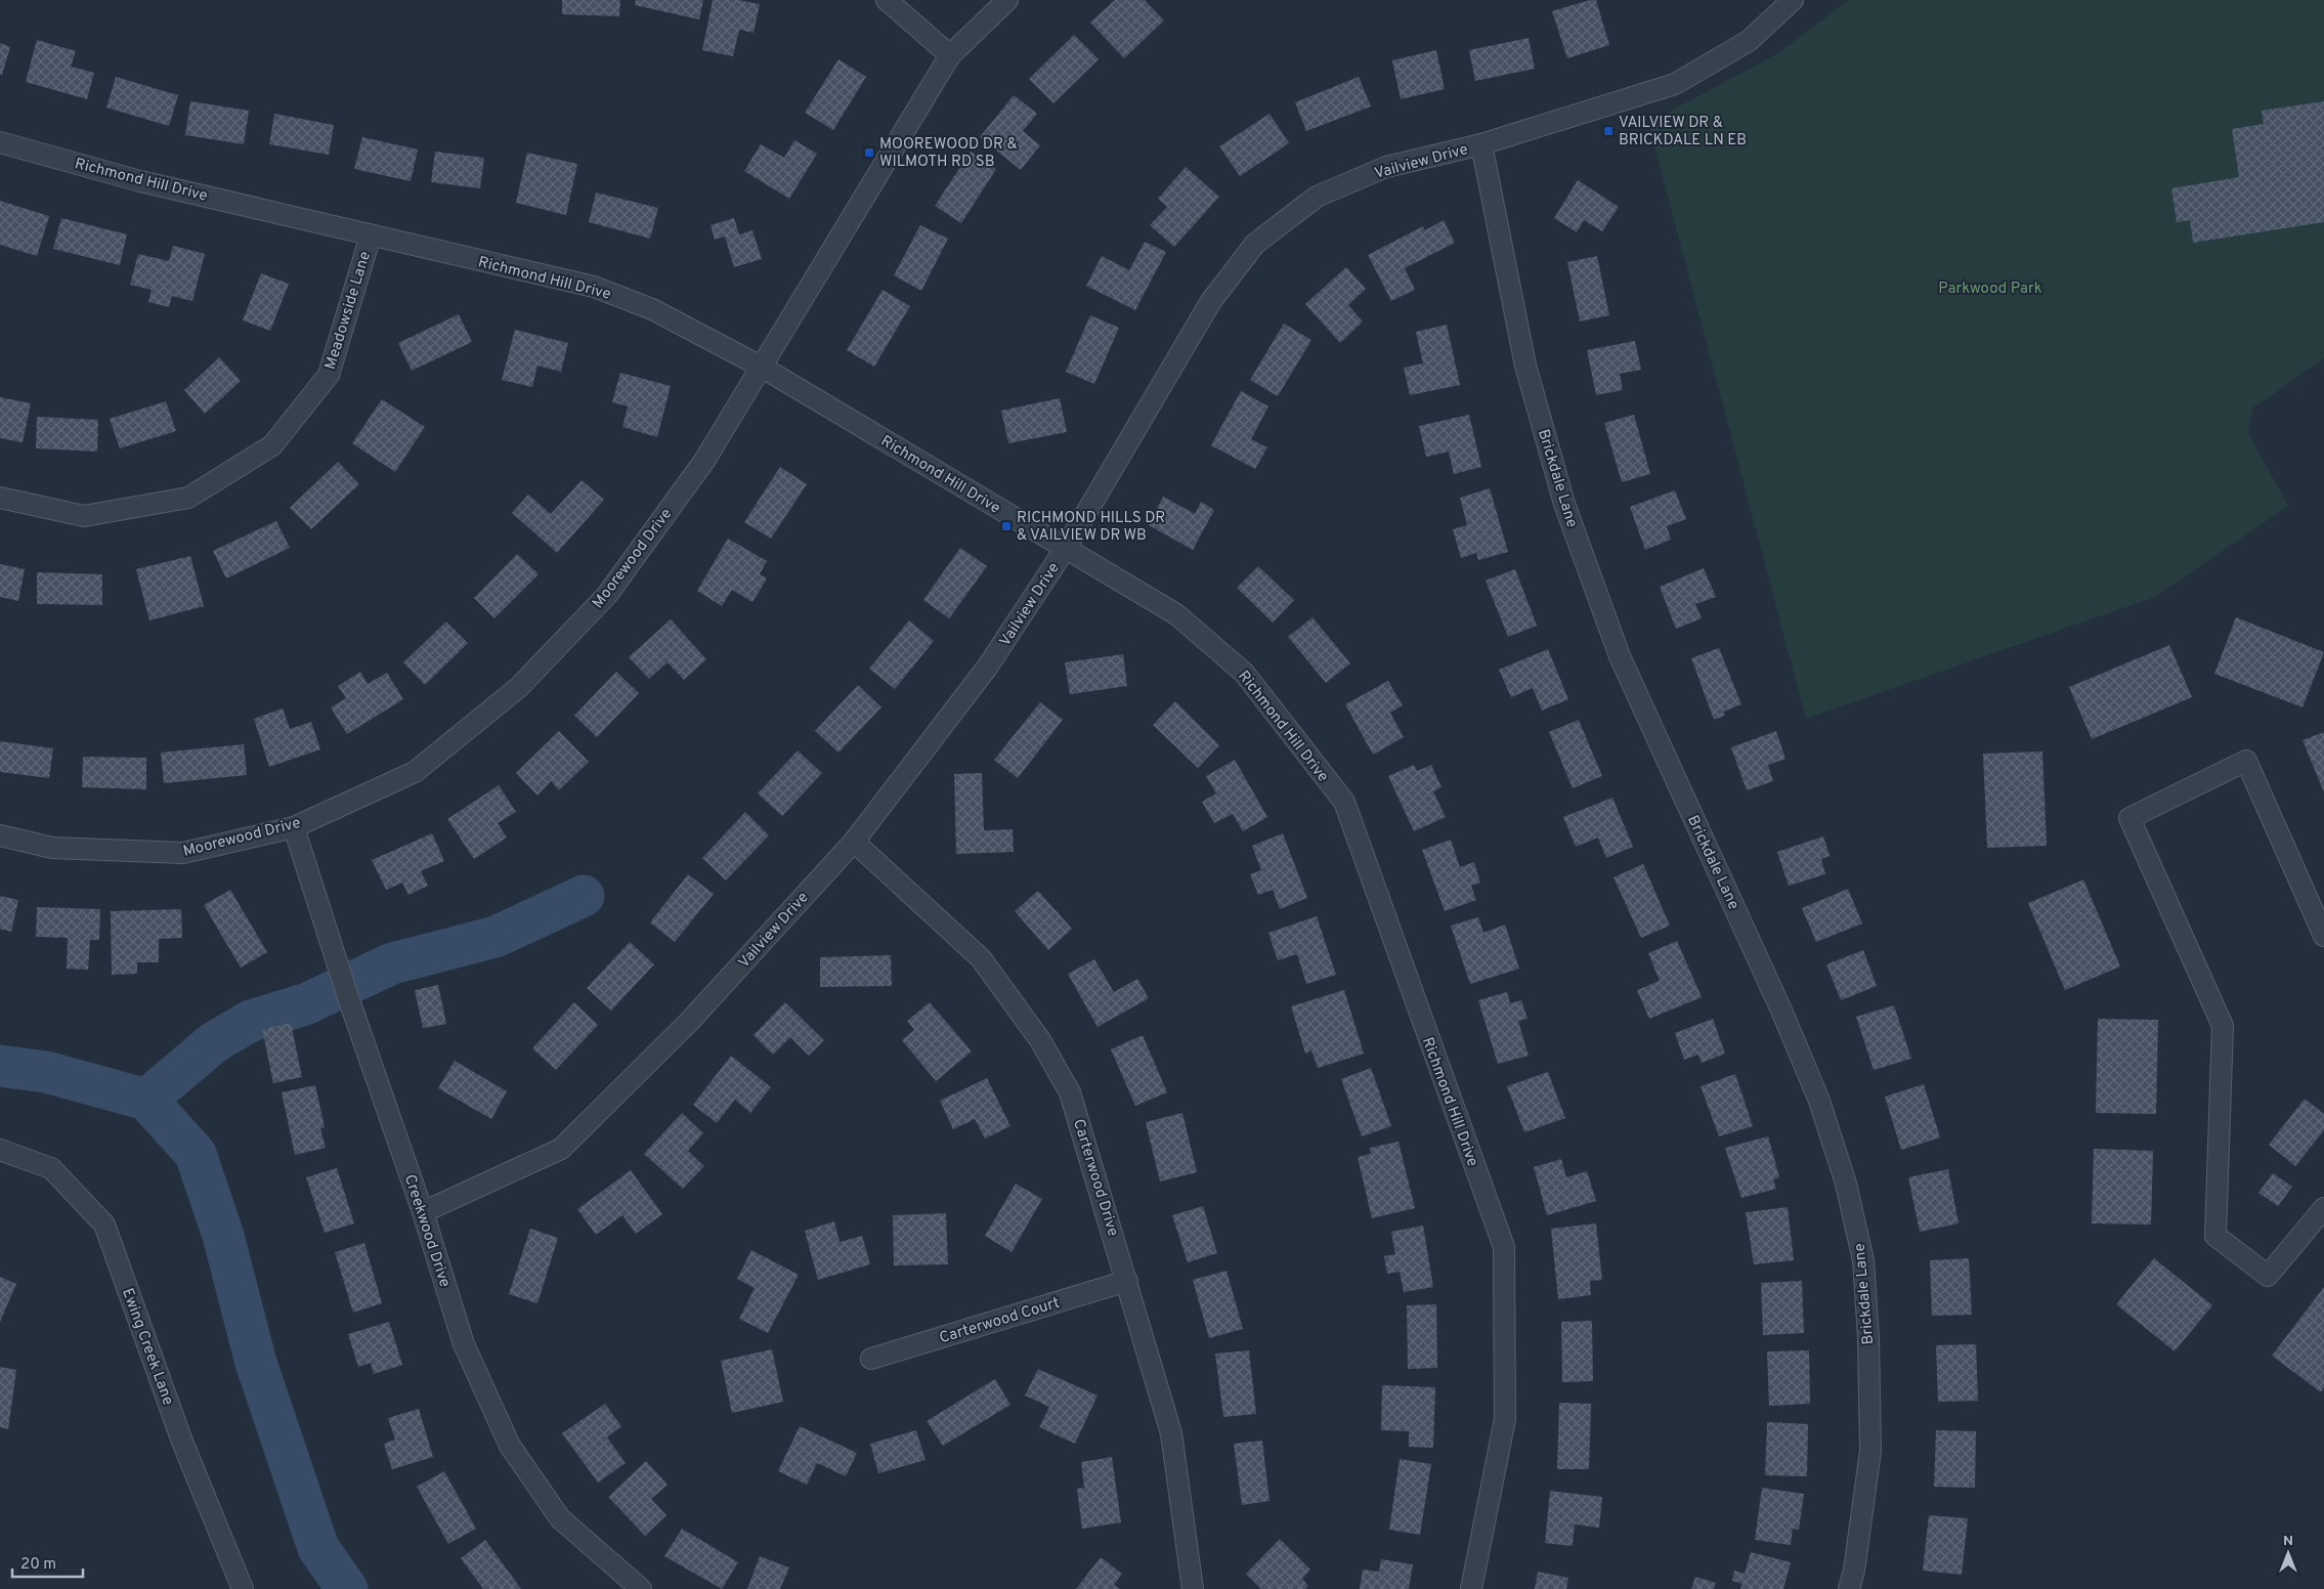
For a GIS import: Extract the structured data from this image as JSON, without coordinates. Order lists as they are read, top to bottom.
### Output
{
  "streets": {
    "street": [
      "Vailview Drive",
      "Richmond Hill Drive",
      "Meadowside Lane",
      "Brickdale Lane",
      "Moorewood Drive",
      "Carterwood Drive",
      "Creekwood Drive",
      "Carterwood Court",
      "Ewing Creek Lane"
    ]
  },
  "crossings": [
    ["Vailview Drive", "Richmond Hill Drive"],
    ["Vailview Drive", "Brickdale Lane"],
    ["Vailview Drive", "Carterwood Drive"],
    ["Vailview Drive", "Creekwood Drive"],
    ["Richmond Hill Drive", "Meadowside Lane"],
    ["Richmond Hill Drive", "Moorewood Drive"],
    ["Moorewood Drive", "Creekwood Drive"],
    ["Carterwood Drive", "Carterwood Court"]
  ],
  "parks": ["Parkwood Park"],
  "places": {
    "transit": ["VAILVIEW DR & BRICKDALE LN EB", "MOOREWOOD DR & WILMOTH RD SB", "RICHMOND HILLS DR & VAILVIEW DR WB"]
  },
  "scale_bar": "20 m",
  "north": "top"
}
